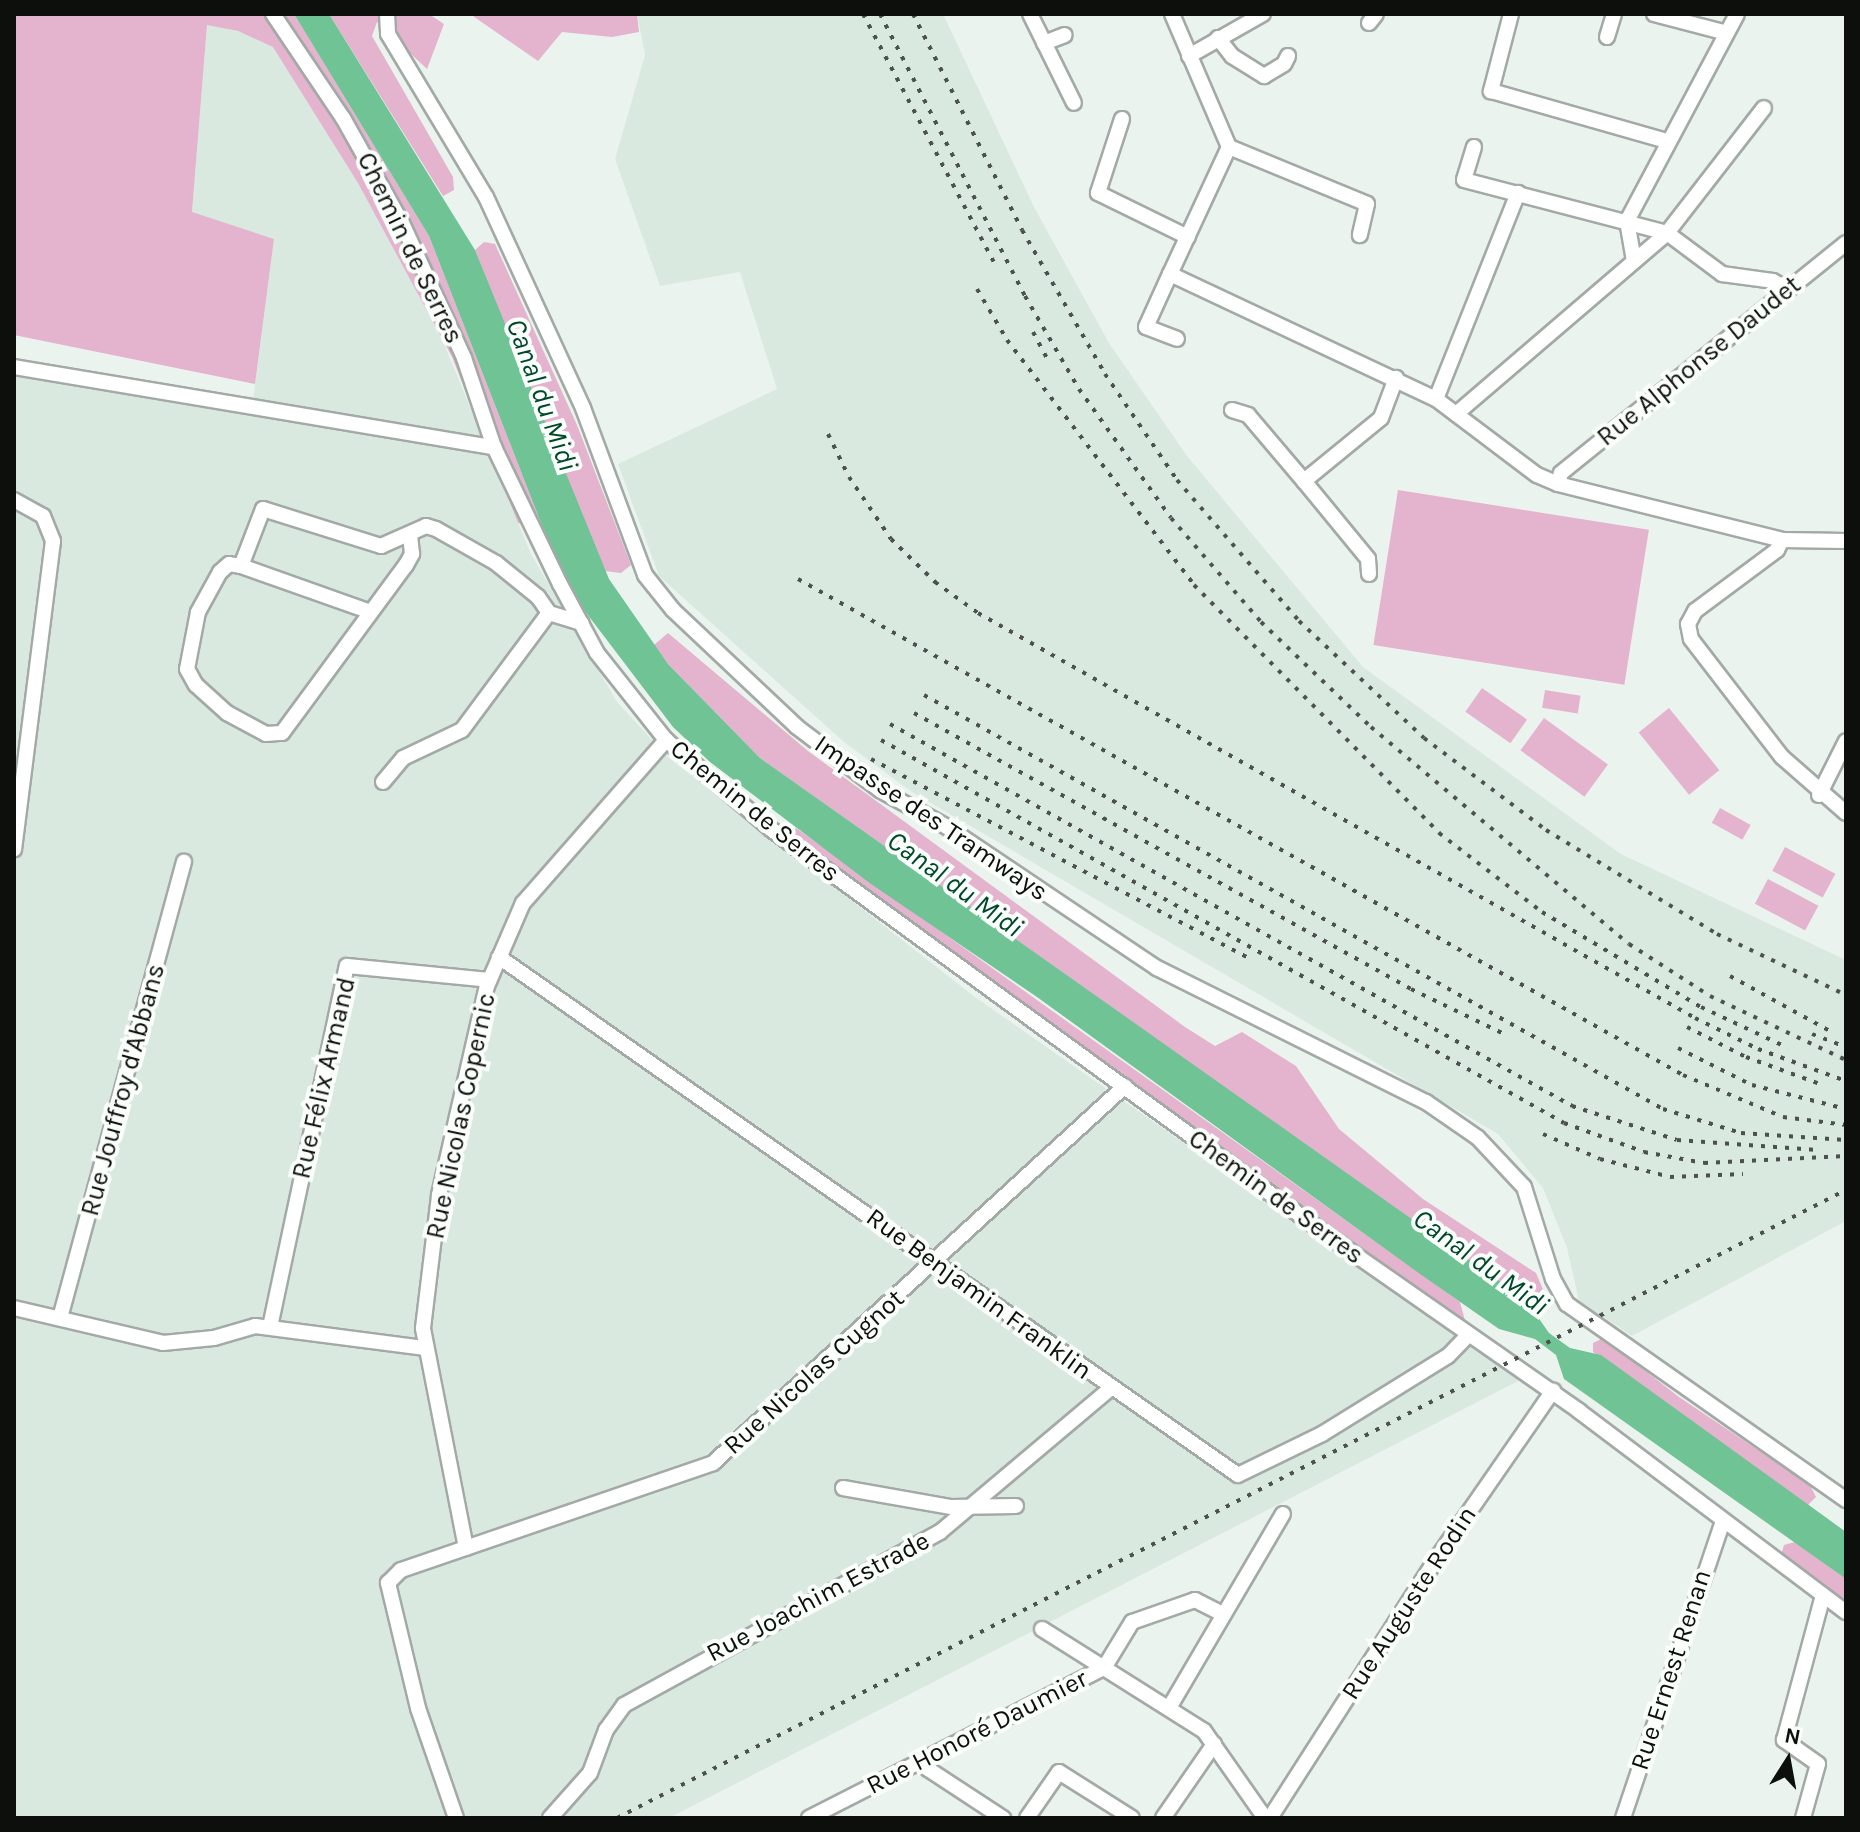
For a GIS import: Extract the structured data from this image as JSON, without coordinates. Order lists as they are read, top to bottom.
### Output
{
  "streets": {
    "street": [
      "Chemin de Serres",
      "Rue Alphonse Daudet",
      "Impasse des Tramways",
      "Rue Félix Armand",
      "Rue Jouffroy d'Abbans",
      "Rue Nicolas Copernic",
      "Rue Benjamin Franklin",
      "Rue Nicolas Cugnot",
      "Rue Joachim Estrade",
      "Rue Auguste Rodin",
      "Rue Ernest Renan",
      "Rue Honoré Daumier"
    ]
  },
  "crossings": [
    ["Chemin de Serres", "Rue Nicolas Copernic"],
    ["Chemin de Serres", "Rue Benjamin Franklin"],
    ["Chemin de Serres", "Rue Nicolas Cugnot"],
    ["Chemin de Serres", "Rue Auguste Rodin"],
    ["Chemin de Serres", "Rue Ernest Renan"],
    ["Rue Félix Armand", "Rue Nicolas Copernic"],
    ["Rue Nicolas Copernic", "Rue Benjamin Franklin"],
    ["Rue Nicolas Copernic", "Rue Nicolas Cugnot"],
    ["Rue Benjamin Franklin", "Rue Nicolas Cugnot"],
    ["Rue Benjamin Franklin", "Rue Joachim Estrade"]
  ],
  "water": ["Canal du Midi"],
  "north": "top"
}
